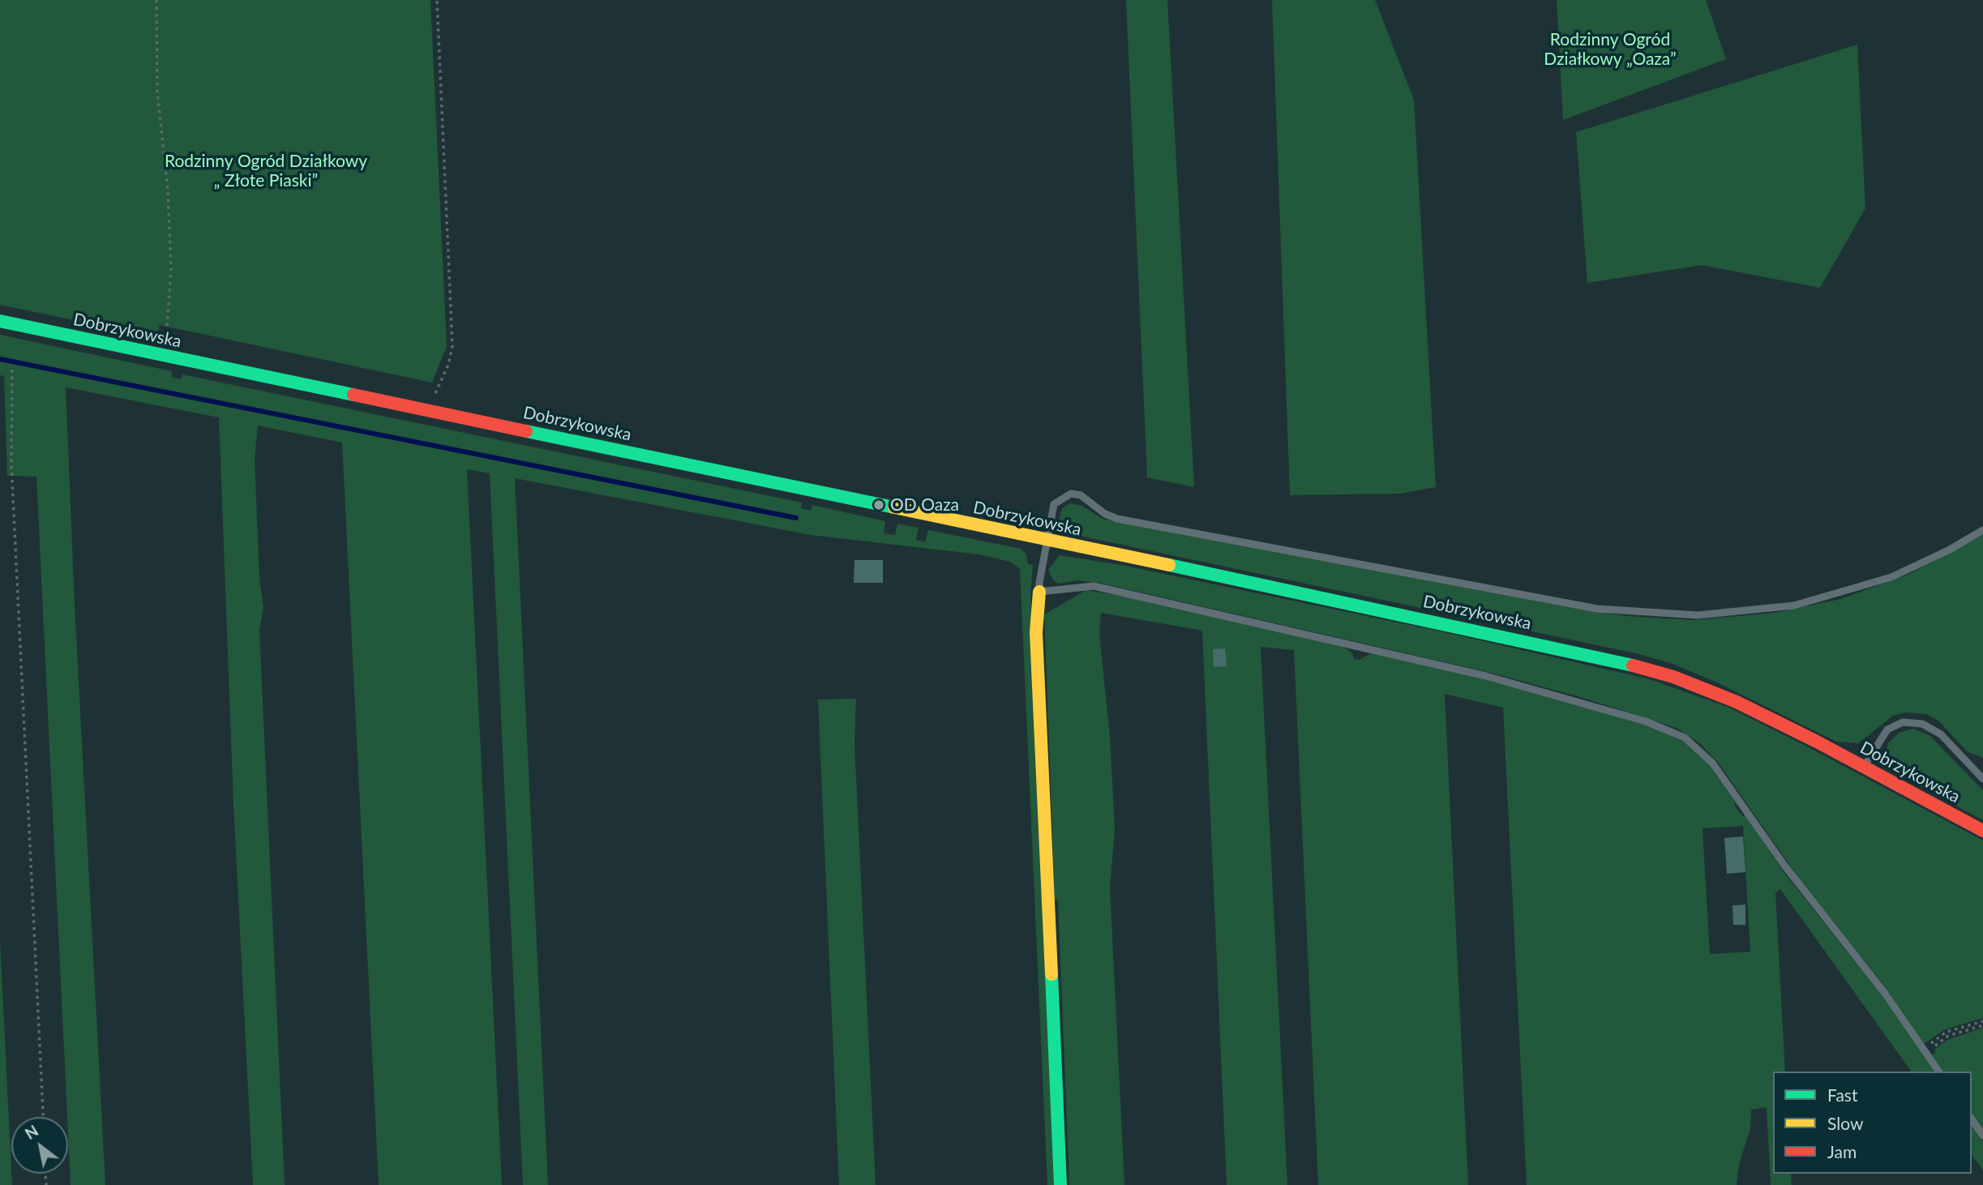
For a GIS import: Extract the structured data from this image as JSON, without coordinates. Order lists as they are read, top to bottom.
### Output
{
  "streets": {
    "main road": ["Dobrzykowska"]
  },
  "parks": ["Rodzinny Ogród Działkowy „Oaza”", "Rodzinny Ogród Działkowy „ Złote Piaski”"],
  "places": ["OD Oaza"],
  "legend": ["Fast", "Slow", "Jam"],
  "north": "top left"
}
